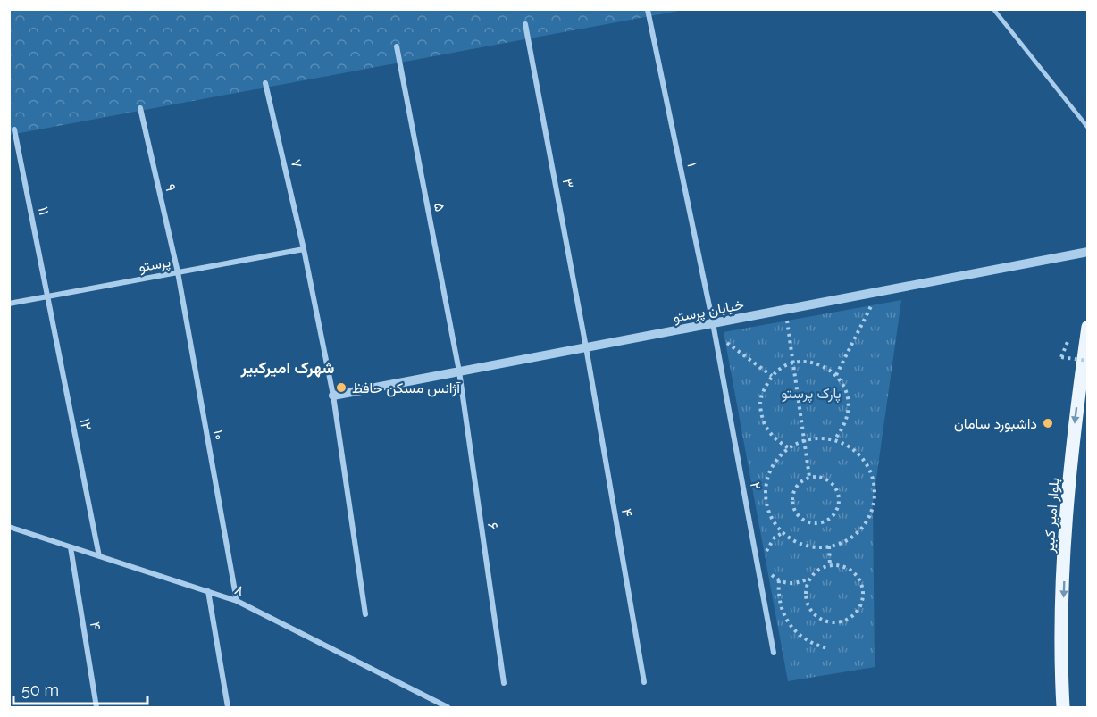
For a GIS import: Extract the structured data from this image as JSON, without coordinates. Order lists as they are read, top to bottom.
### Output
{
  "streets": {
    "main road": ["بلوار امیر کبیر"],
    "street": [
      "۷",
      "۱",
      "۳",
      "۹",
      "۵",
      "۱۱",
      "پرستو",
      "خیابان پرستو",
      "۱۲",
      "۱۰",
      "۲",
      "۴",
      "۶",
      "۸"
    ]
  },
  "crossings": [
    ["۷", "پرستو"],
    ["۷", "خیابان پرستو"],
    ["۱", "خیابان پرستو"],
    ["۱", "۲"],
    ["۳", "خیابان پرستو"],
    ["۳", "۴"],
    ["۹", "پرستو"],
    ["۹", "۱۰"],
    ["۵", "خیابان پرستو"],
    ["۵", "۶"],
    ["۱۱", "پرستو"],
    ["۱۱", "۱۲"],
    ["پرستو", "۱۲"],
    ["پرستو", "۱۰"],
    ["خیابان پرستو", "۲"],
    ["خیابان پرستو", "۴"],
    ["خیابان پرستو", "۶"],
    ["۱۲", "۸"],
    ["۱۰", "۸"],
    ["۴", "۸"]
  ],
  "one_way": ["بلوار امیر کبیر"],
  "districts": ["شهرک امیرکبیر"],
  "parks": ["پارک پرستو"],
  "places": ["آژانس مسکن حافظ", "داشبورد سامان"],
  "scale_bar": "50 m"
}
